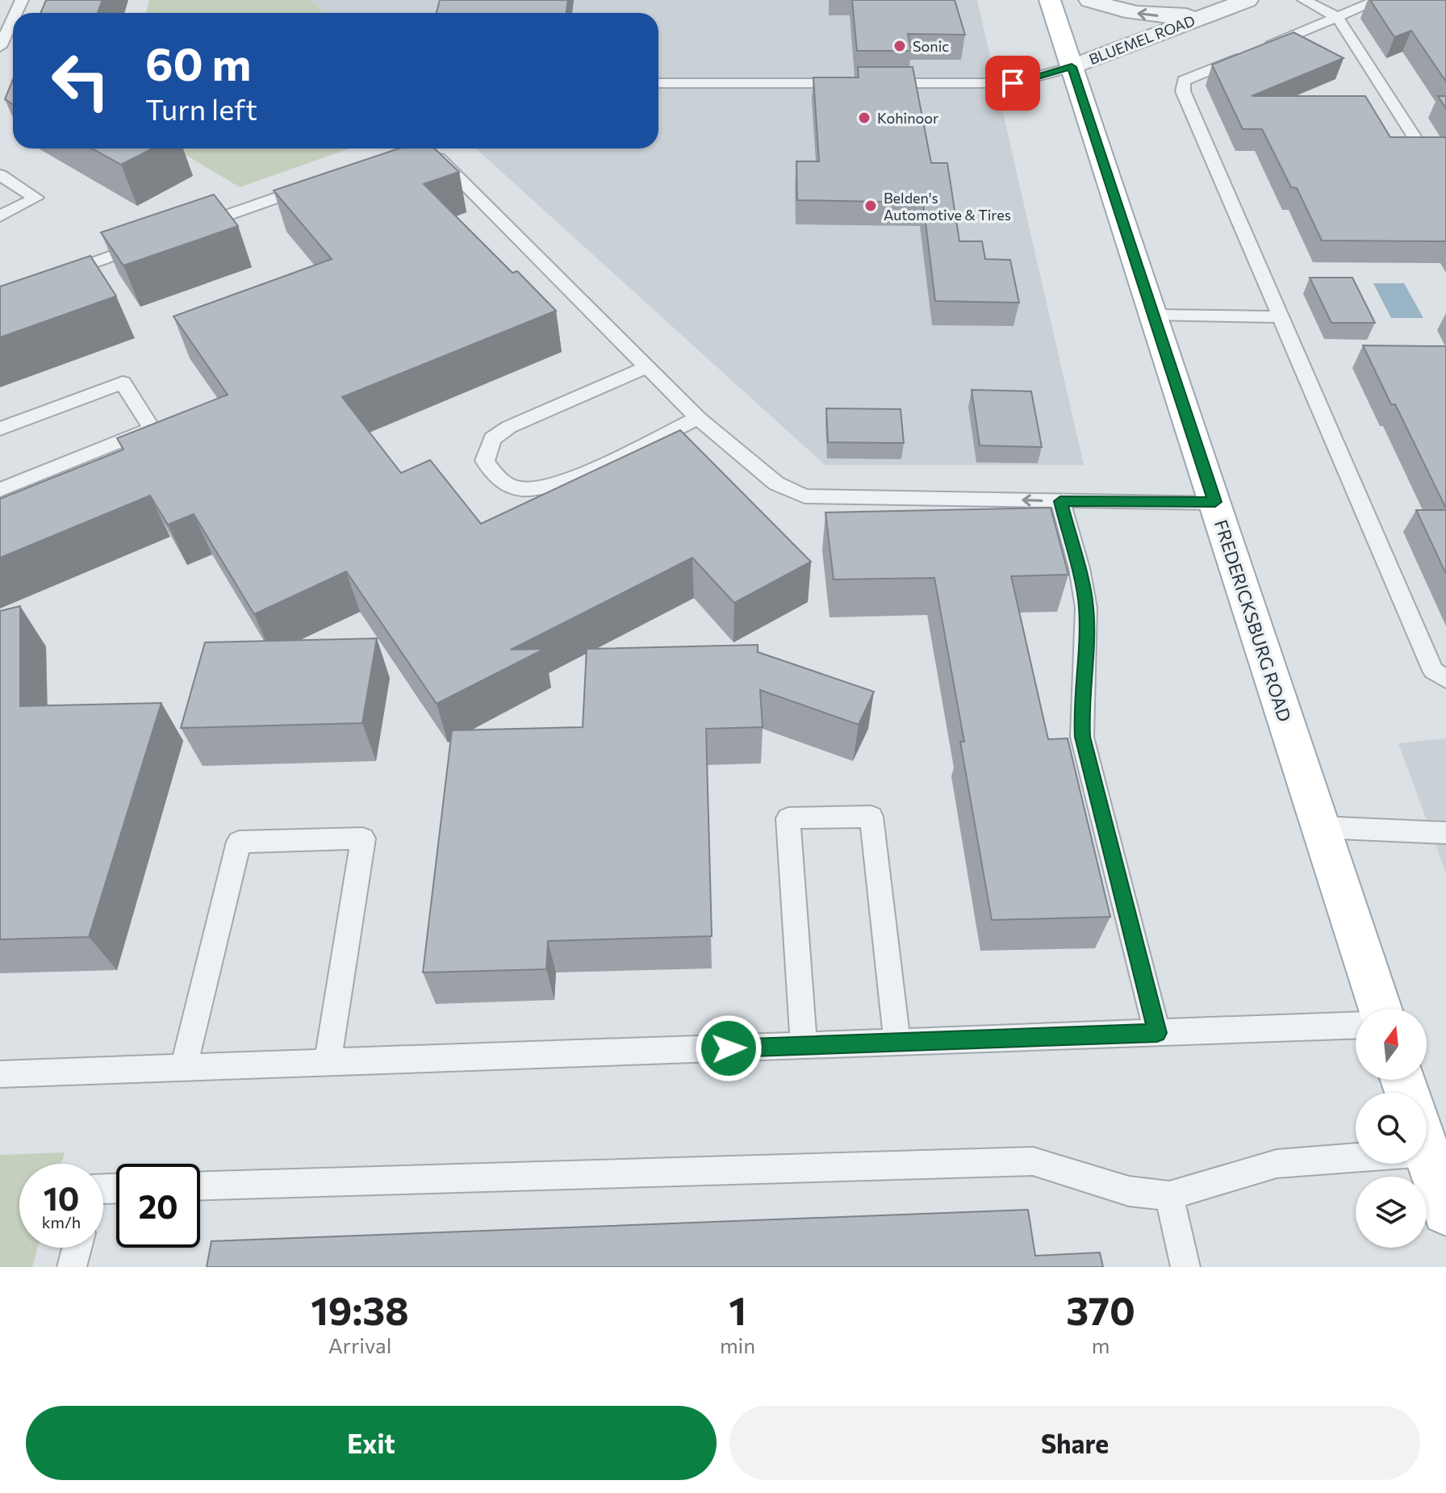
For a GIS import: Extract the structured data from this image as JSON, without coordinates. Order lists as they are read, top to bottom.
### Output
{
  "streets": {
    "main road": ["FREDERICKSBURG ROAD"],
    "street": ["BLUEMEL ROAD"]
  },
  "crossings": [
    ["BLUEMEL ROAD", "FREDERICKSBURG ROAD"]
  ],
  "places": ["Sonic", "Kohinoor", "Belden's Automotive & Tires"],
  "north": "top",
  "page": {
    "turn": ["60 m", "Turn left"],
    "speed": "10 km/h",
    "limit": "20",
    "eta": [
      "19:38",
      "Arrival",
      "1",
      "min",
      "370",
      "m"
    ],
    "buttons": ["Exit", "Share"]
  }
}
